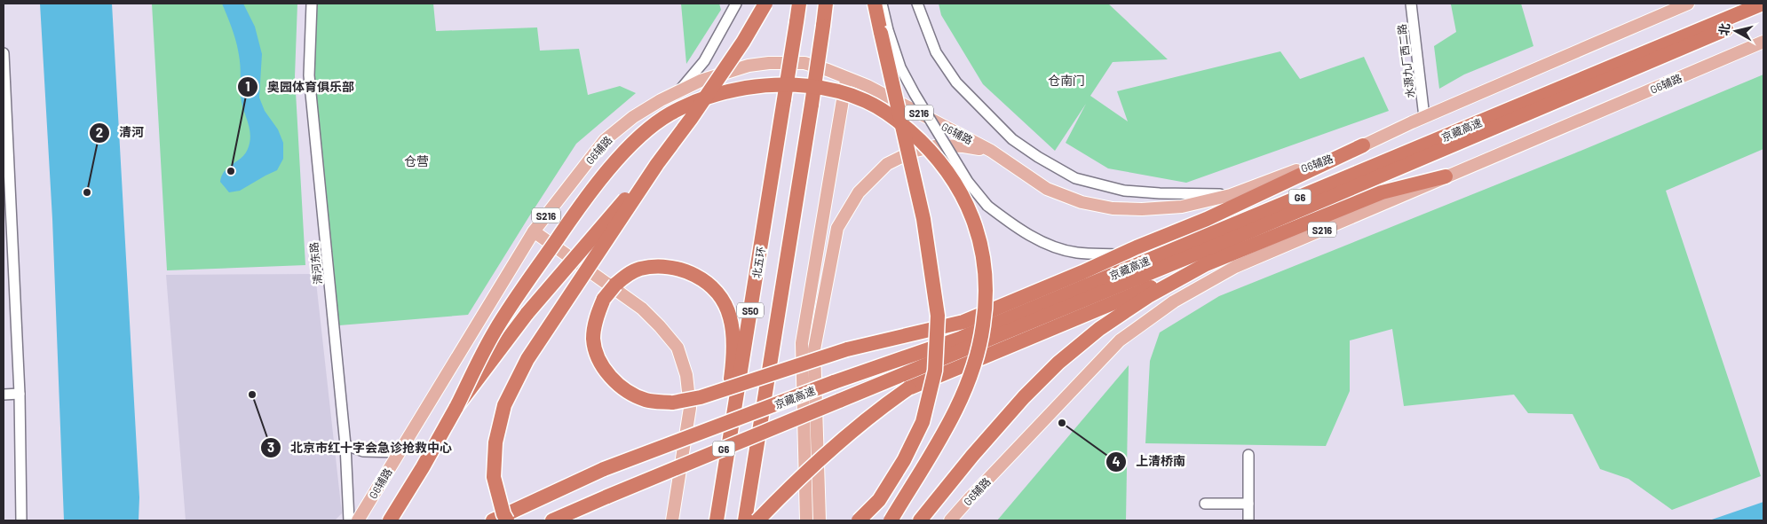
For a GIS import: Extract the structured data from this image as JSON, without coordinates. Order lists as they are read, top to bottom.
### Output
{
  "streets": {
    "highway": [
      "京藏高速",
      "G6",
      "北五环",
      "S50"
    ],
    "main road": ["G6辅路", "S216"],
    "street": ["水源九厂西二路", "清河东路"]
  },
  "crossings": [
    ["水源九厂西二路", "G6辅路"]
  ],
  "districts": ["仓南门", "仓营"],
  "places": [
    "奥园体育俱乐部",
    "清河",
    "北京市红十字会急诊抢救中心",
    "上清桥南"
  ],
  "north": "left"
}
